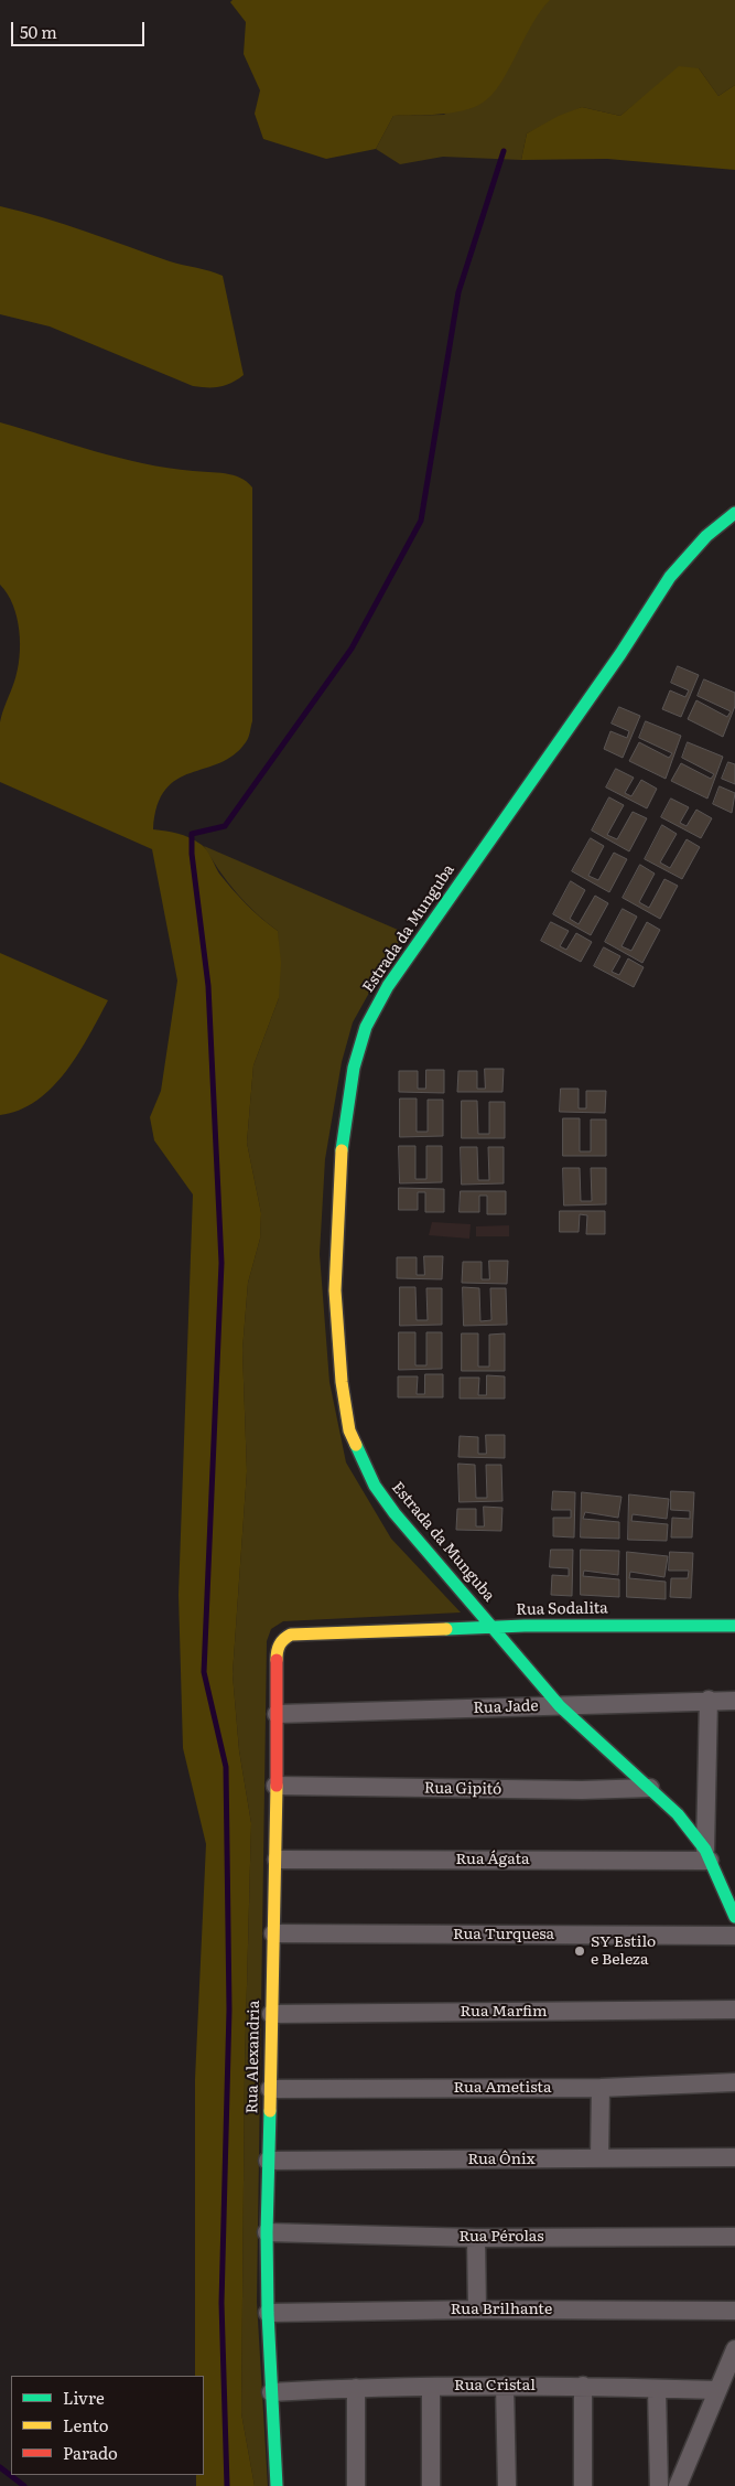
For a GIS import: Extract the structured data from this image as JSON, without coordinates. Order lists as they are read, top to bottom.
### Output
{
  "streets": {
    "main road": ["Estrada da Munguba", "Rua Sodalita", "Rua Alexandria"],
    "street": [
      "Rua Jade",
      "Rua Gipitó",
      "Rua Ágata",
      "Rua Turquesa",
      "Rua Marfim",
      "Rua Ametista",
      "Rua Ônix",
      "Rua Pérolas",
      "Rua Brilhante",
      "Rua Cristal"
    ]
  },
  "crossings": [
    ["Estrada da Munguba", "Rua Sodalita"],
    ["Estrada da Munguba", "Rua Jade"],
    ["Estrada da Munguba", "Rua Gipitó"],
    ["Estrada da Munguba", "Rua Ágata"],
    ["Rua Sodalita", "Rua Alexandria"],
    ["Rua Jade", "Rua Alexandria"],
    ["Rua Gipitó", "Rua Alexandria"],
    ["Rua Ágata", "Rua Alexandria"],
    ["Rua Turquesa", "Rua Alexandria"],
    ["Rua Marfim", "Rua Alexandria"],
    ["Rua Alexandria", "Rua Ametista"],
    ["Rua Alexandria", "Rua Ônix"],
    ["Rua Alexandria", "Rua Pérolas"],
    ["Rua Alexandria", "Rua Brilhante"],
    ["Rua Alexandria", "Rua Cristal"]
  ],
  "places": ["SY Estilo e Beleza"],
  "legend": ["Livre", "Lento", "Parado"],
  "scale_bar": "50 m"
}
